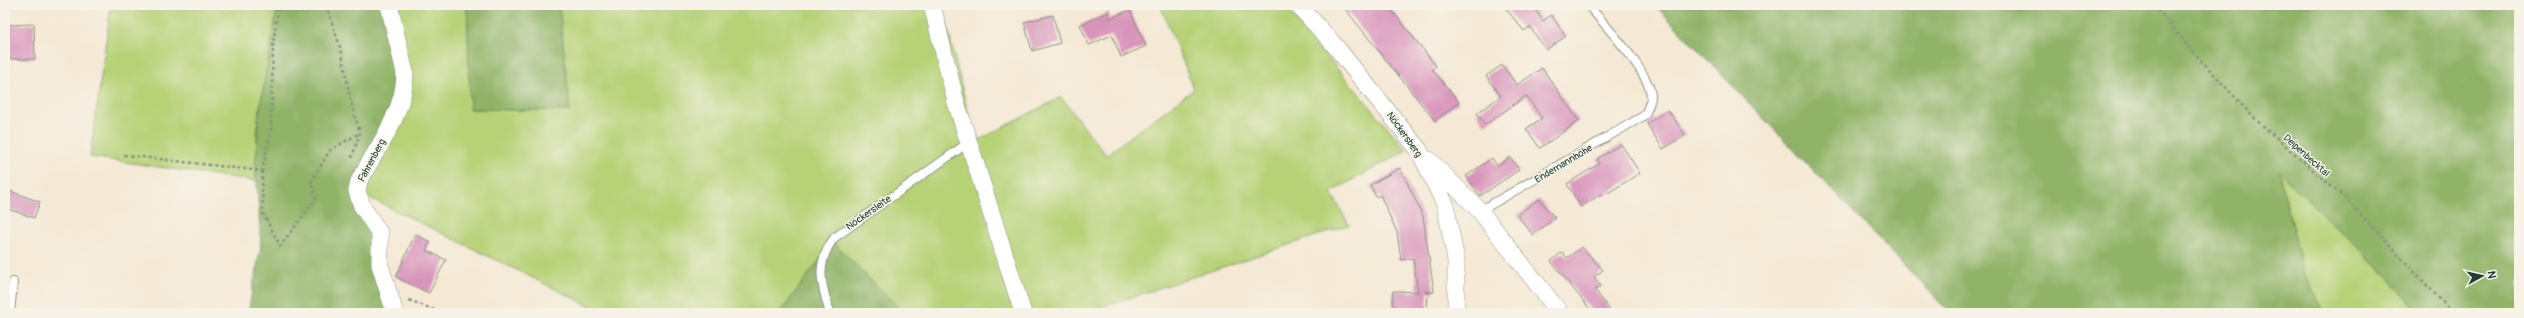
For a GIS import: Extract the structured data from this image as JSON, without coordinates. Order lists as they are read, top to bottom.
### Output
{
  "streets": {
    "street": ["Nöckersberg", "Fahrenberg"],
    "lane": ["Endemannhöhe", "Nöckersleite"],
    "path": ["Deipenbecktal"]
  },
  "north": "right"
}
